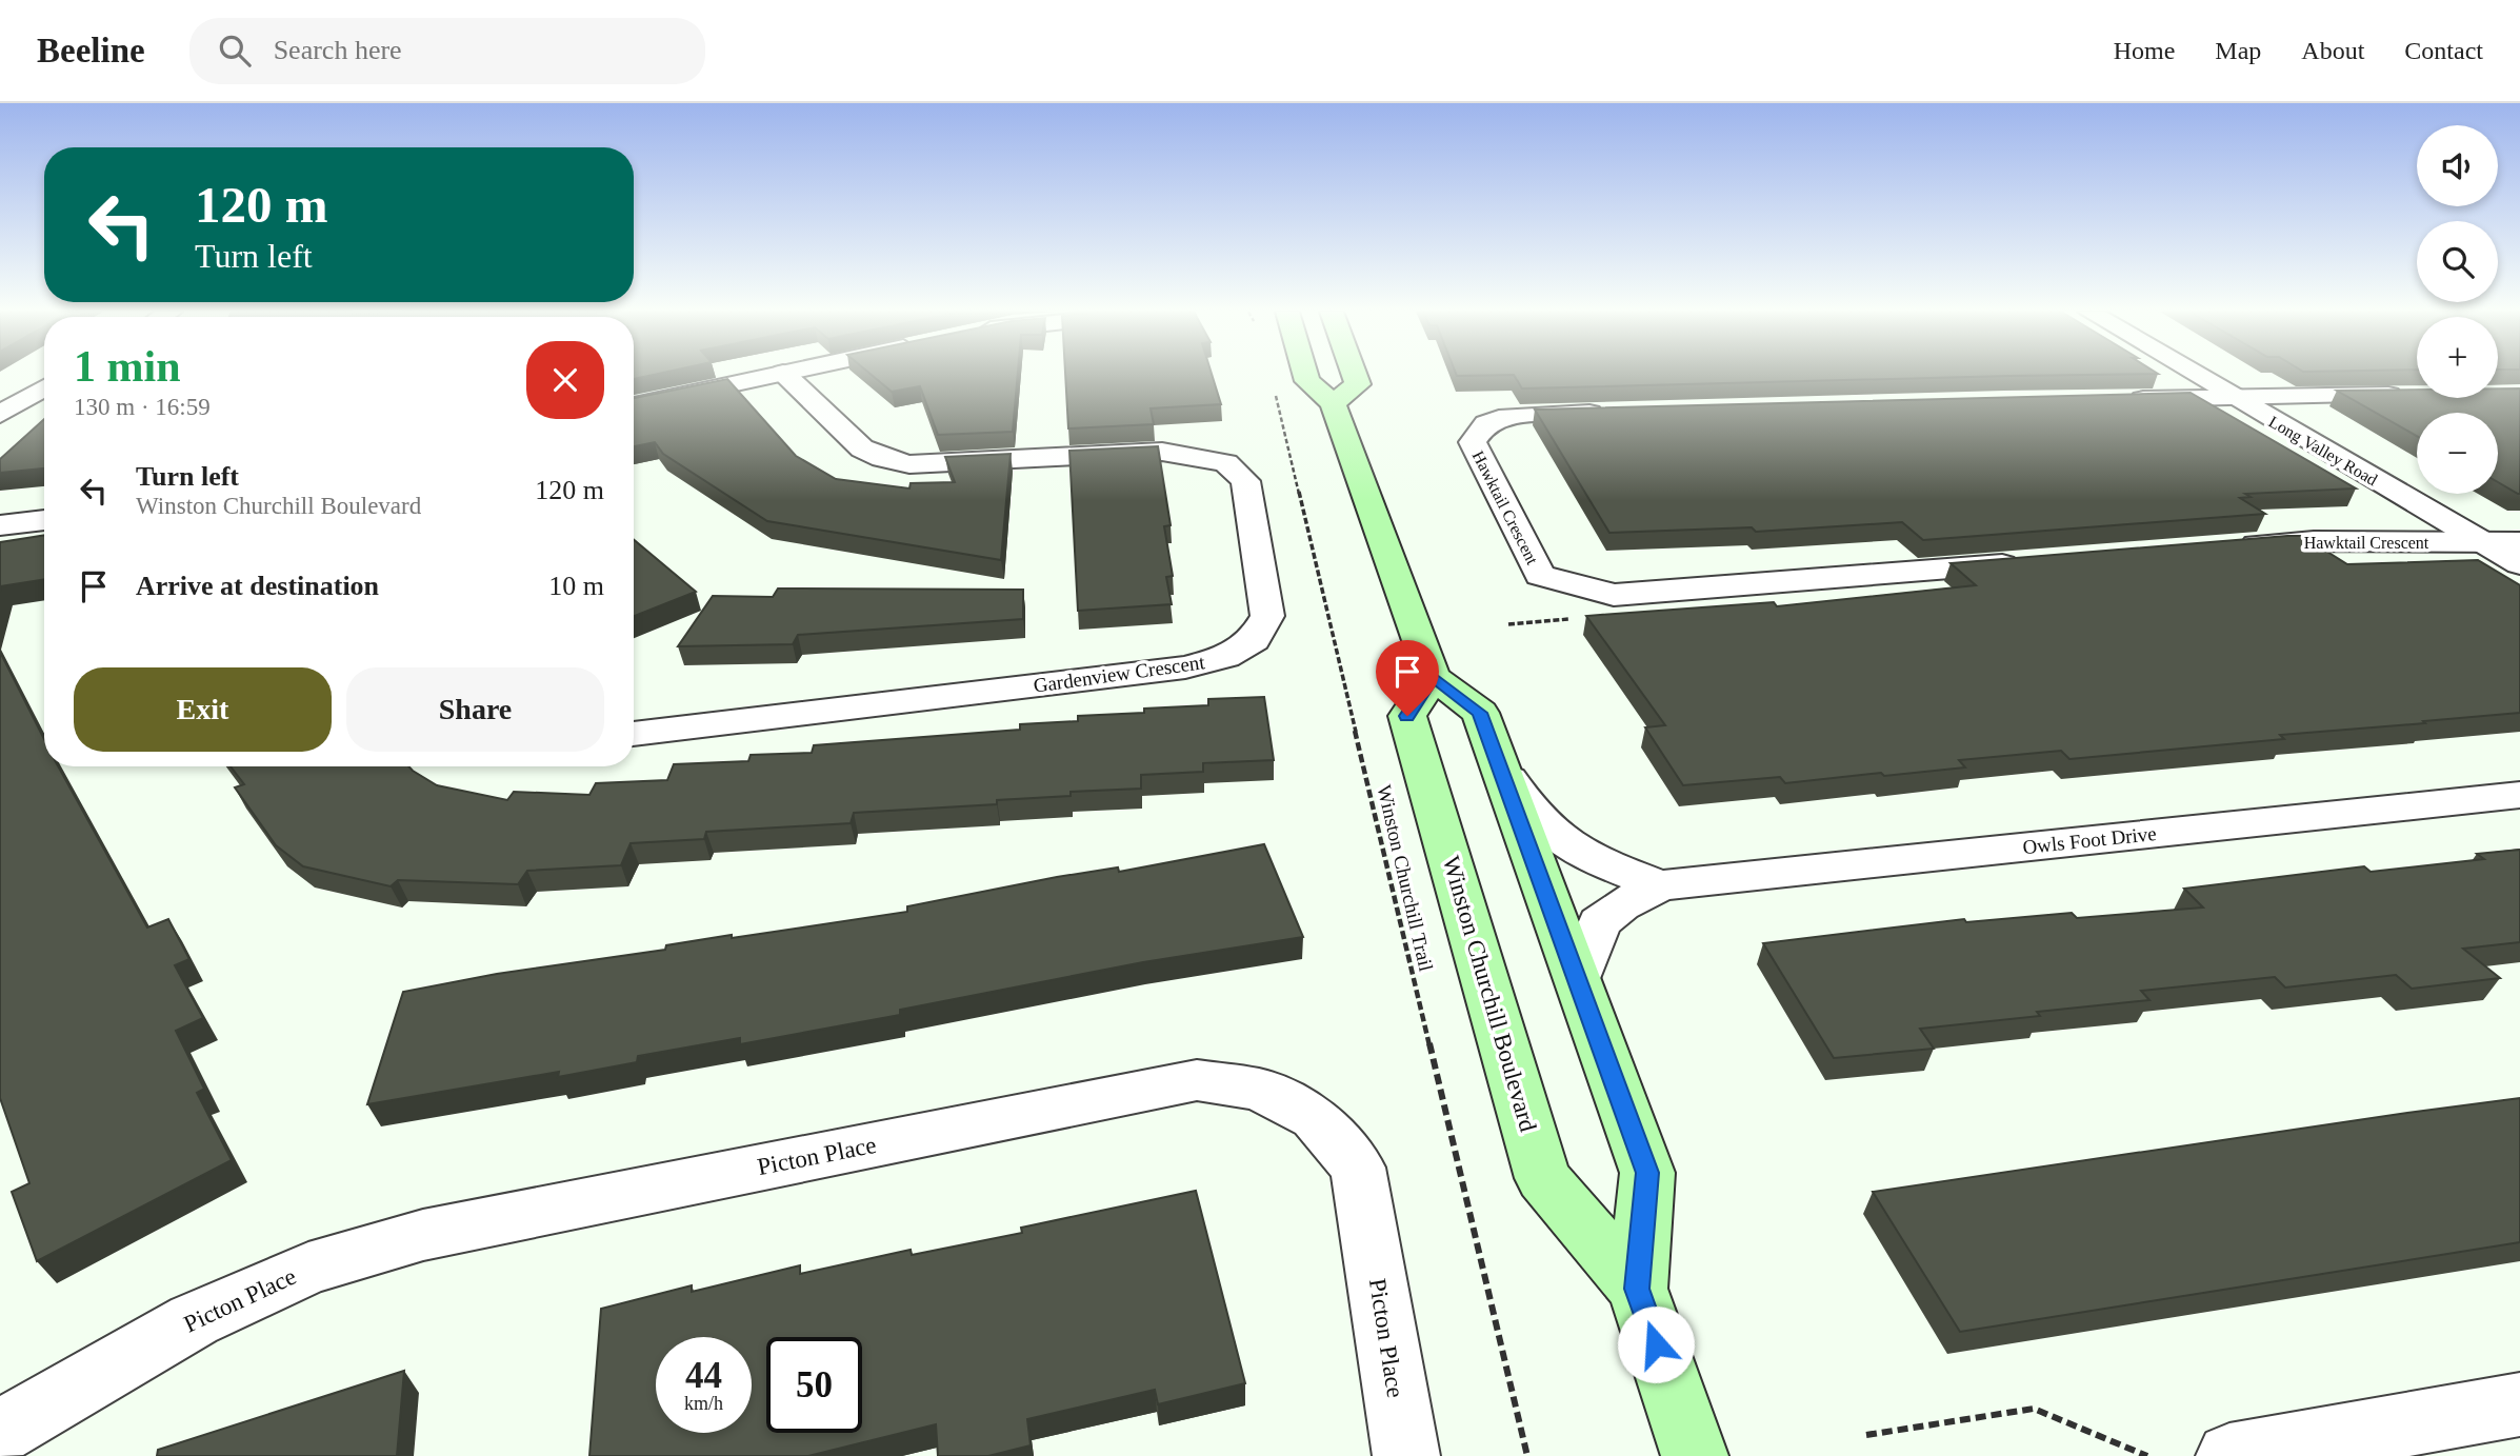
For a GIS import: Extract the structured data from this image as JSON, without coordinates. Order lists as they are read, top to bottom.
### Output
{
  "streets": {
    "main road": ["Winston Churchill Boulevard"],
    "street": [
      "Long Valley Road",
      "Hawktail Crescent",
      "Gardenview Crescent",
      "Owls Foot Drive",
      "Picton Place"
    ],
    "path": ["Winston Churchill Trail"]
  },
  "crossings": [
    ["Long Valley Road", "Hawktail Crescent"],
    ["Owls Foot Drive", "Winston Churchill Boulevard"]
  ],
  "page": {
    "header": "Beeline",
    "search": "Search here",
    "nav": [
      "Home",
      "Map",
      "About",
      "Contact"
    ],
    "map_buttons": ["+", "−"],
    "turn": ["120 m", "Turn left"],
    "heading": ["1 min", "130 m · 16:59"],
    "list": [
      {
        "name": "Turn left",
        "note": "Winston Churchill Boulevard",
        "value": "120 m"
      },
      {
        "name": "Arrive at destination",
        "value": "10 m"
      }
    ],
    "buttons": ["Exit", "Share"],
    "speed": "44 km/h",
    "limit": "50"
  }
}
